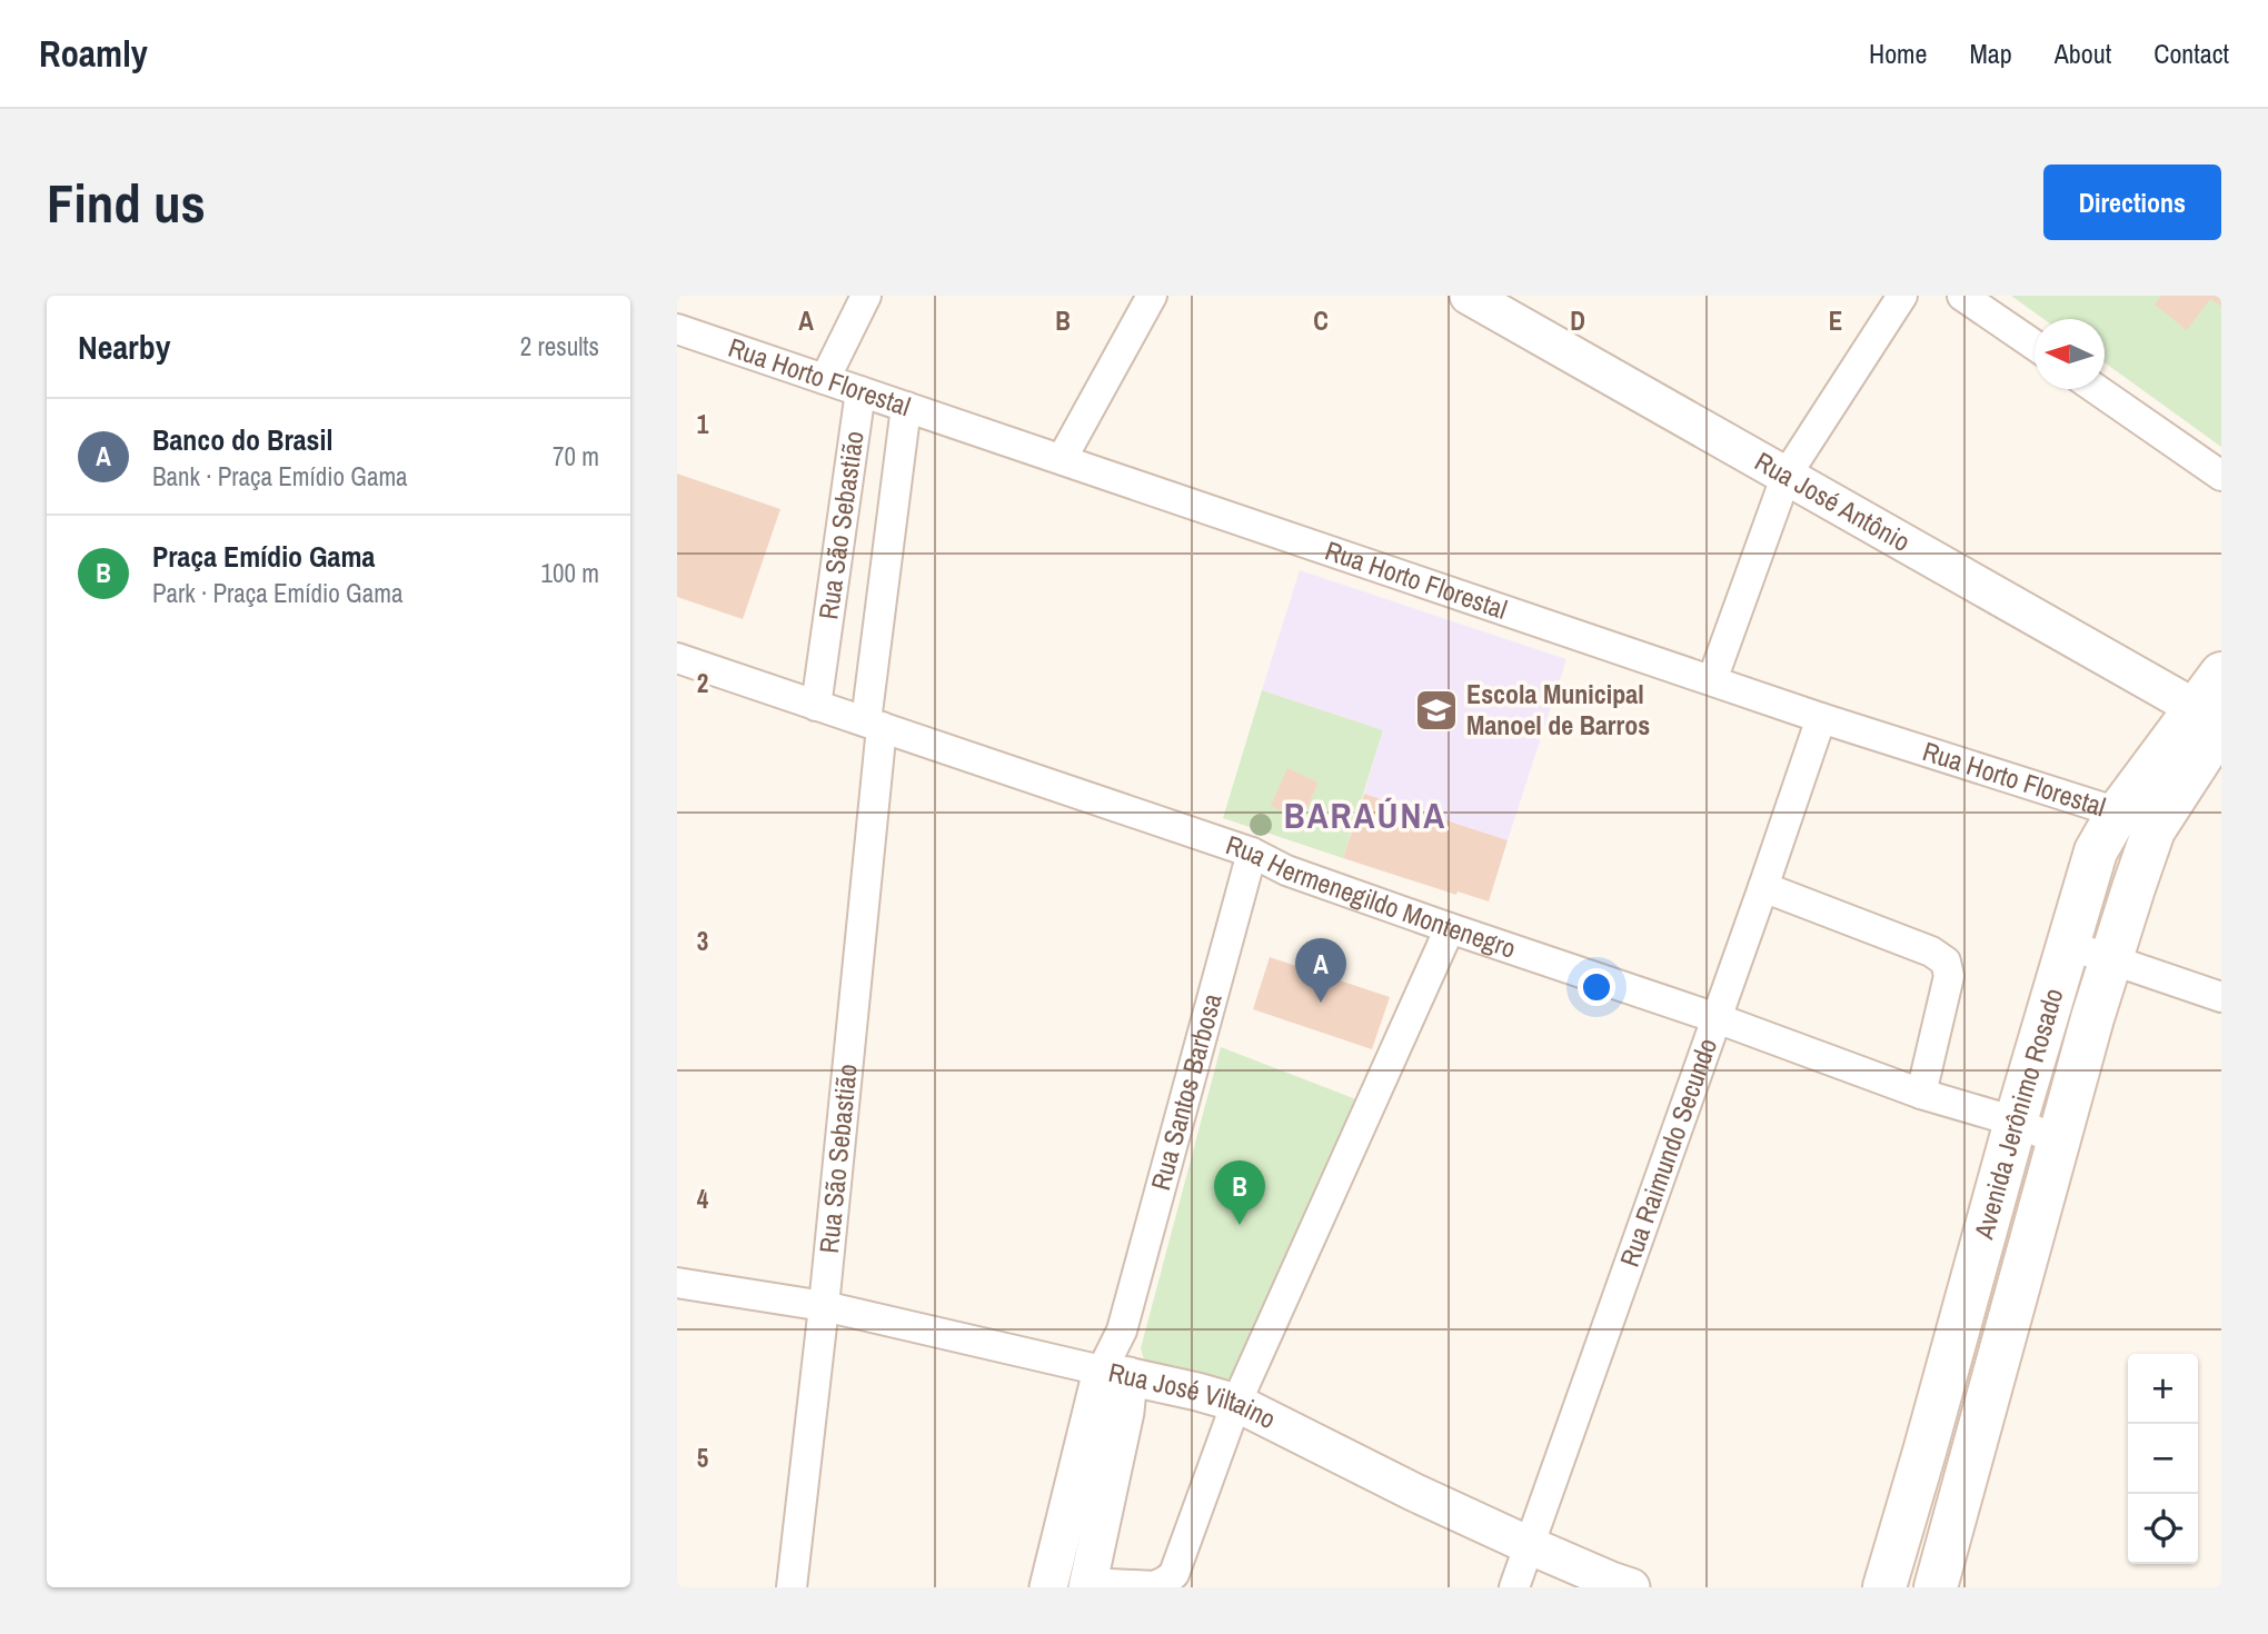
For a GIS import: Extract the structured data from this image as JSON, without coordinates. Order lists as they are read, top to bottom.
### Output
{
  "streets": {
    "main road": ["Avenida Jerônimo Rosado"],
    "street": [
      "Rua Horto Florestal",
      "Rua José Antônio",
      "Rua São Sebastião",
      "Rua Hermenegildo Montenegro",
      "Rua Santos Barbosa",
      "Rua Raimundo Secundo",
      "Rua José Viltaino"
    ]
  },
  "crossings": [
    ["Rua Horto Florestal", "Rua São Sebastião"],
    ["Rua Horto Florestal", "Avenida Jerônimo Rosado"],
    ["Rua Horto Florestal", "Rua Raimundo Secundo"],
    ["Rua José Antônio", "Avenida Jerônimo Rosado"],
    ["Rua São Sebastião", "Rua Hermenegildo Montenegro"],
    ["Rua São Sebastião", "Rua José Viltaino"],
    ["Rua Hermenegildo Montenegro", "Rua Santos Barbosa"],
    ["Rua Hermenegildo Montenegro", "Avenida Jerônimo Rosado"],
    ["Rua Hermenegildo Montenegro", "Rua Raimundo Secundo"],
    ["Rua Santos Barbosa", "Rua José Viltaino"],
    ["Rua Raimundo Secundo", "Rua José Viltaino"]
  ],
  "districts": ["BARAÚNA"],
  "places": {
    "school or university": ["Escola Municipal Manoel de Barros"]
  },
  "north": "left",
  "page": {
    "header": "Roamly",
    "nav": [
      "Home",
      "Map",
      "About",
      "Contact"
    ],
    "buttons": "Directions",
    "title": "Find us",
    "heading": ["Nearby", "2 results"],
    "list": [
      {
        "mark": "A",
        "name": "Banco do Brasil",
        "note": "Bank · Praça Emídio Gama",
        "value": "70 m"
      },
      {
        "mark": "B",
        "name": "Praça Emídio Gama",
        "note": "Park · Praça Emídio Gama",
        "value": "100 m"
      }
    ],
    "pins": ["A", "B"],
    "map_buttons": ["+", "−"]
  },
  "grid": {
    "columns": [
      "A",
      "B",
      "C",
      "D",
      "E"
    ],
    "rows": [
      "1",
      "2",
      "3",
      "4",
      "5"
    ]
  }
}
